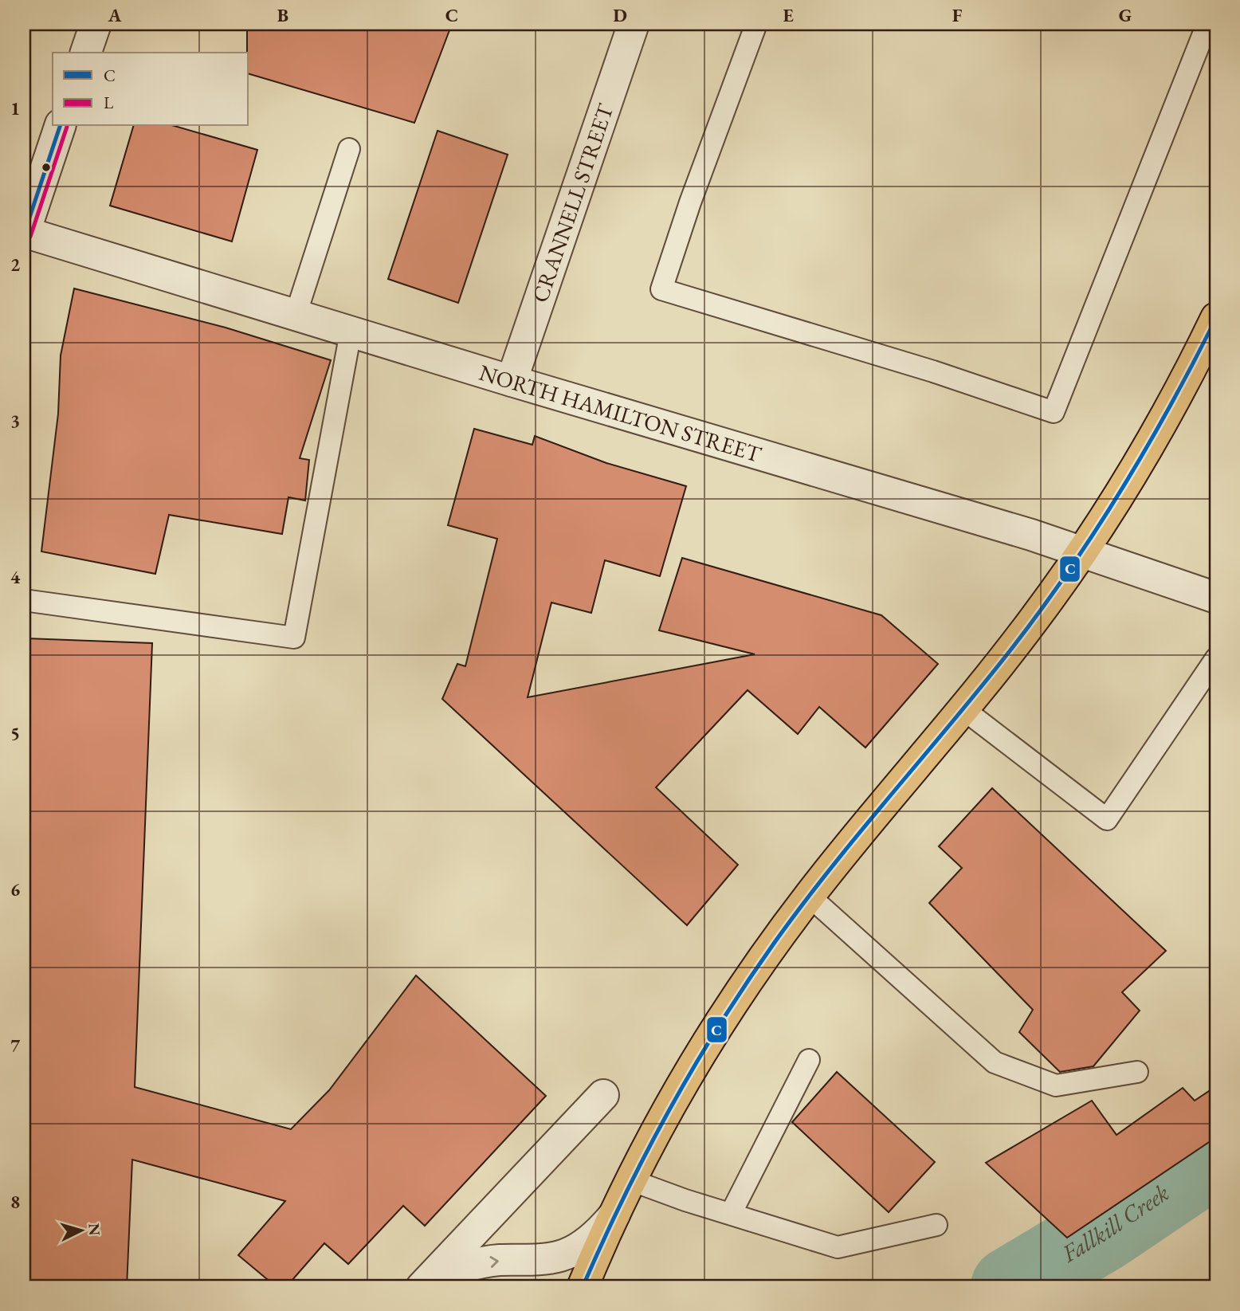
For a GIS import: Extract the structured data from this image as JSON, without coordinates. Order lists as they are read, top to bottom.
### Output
{
  "streets": {
    "street": ["CRANNELL STREET", "NORTH HAMILTON STREET"]
  },
  "crossings": [
    ["CRANNELL STREET", "NORTH HAMILTON STREET"]
  ],
  "water": ["Fallkill Creek"],
  "lines": ["transit line C", "transit line L"],
  "legend": ["C", "L"],
  "north": "right",
  "grid": {
    "columns": [
      "A",
      "B",
      "C",
      "D",
      "E",
      "F",
      "G"
    ],
    "rows": [
      "1",
      "2",
      "3",
      "4",
      "5",
      "6",
      "7",
      "8"
    ]
  }
}
